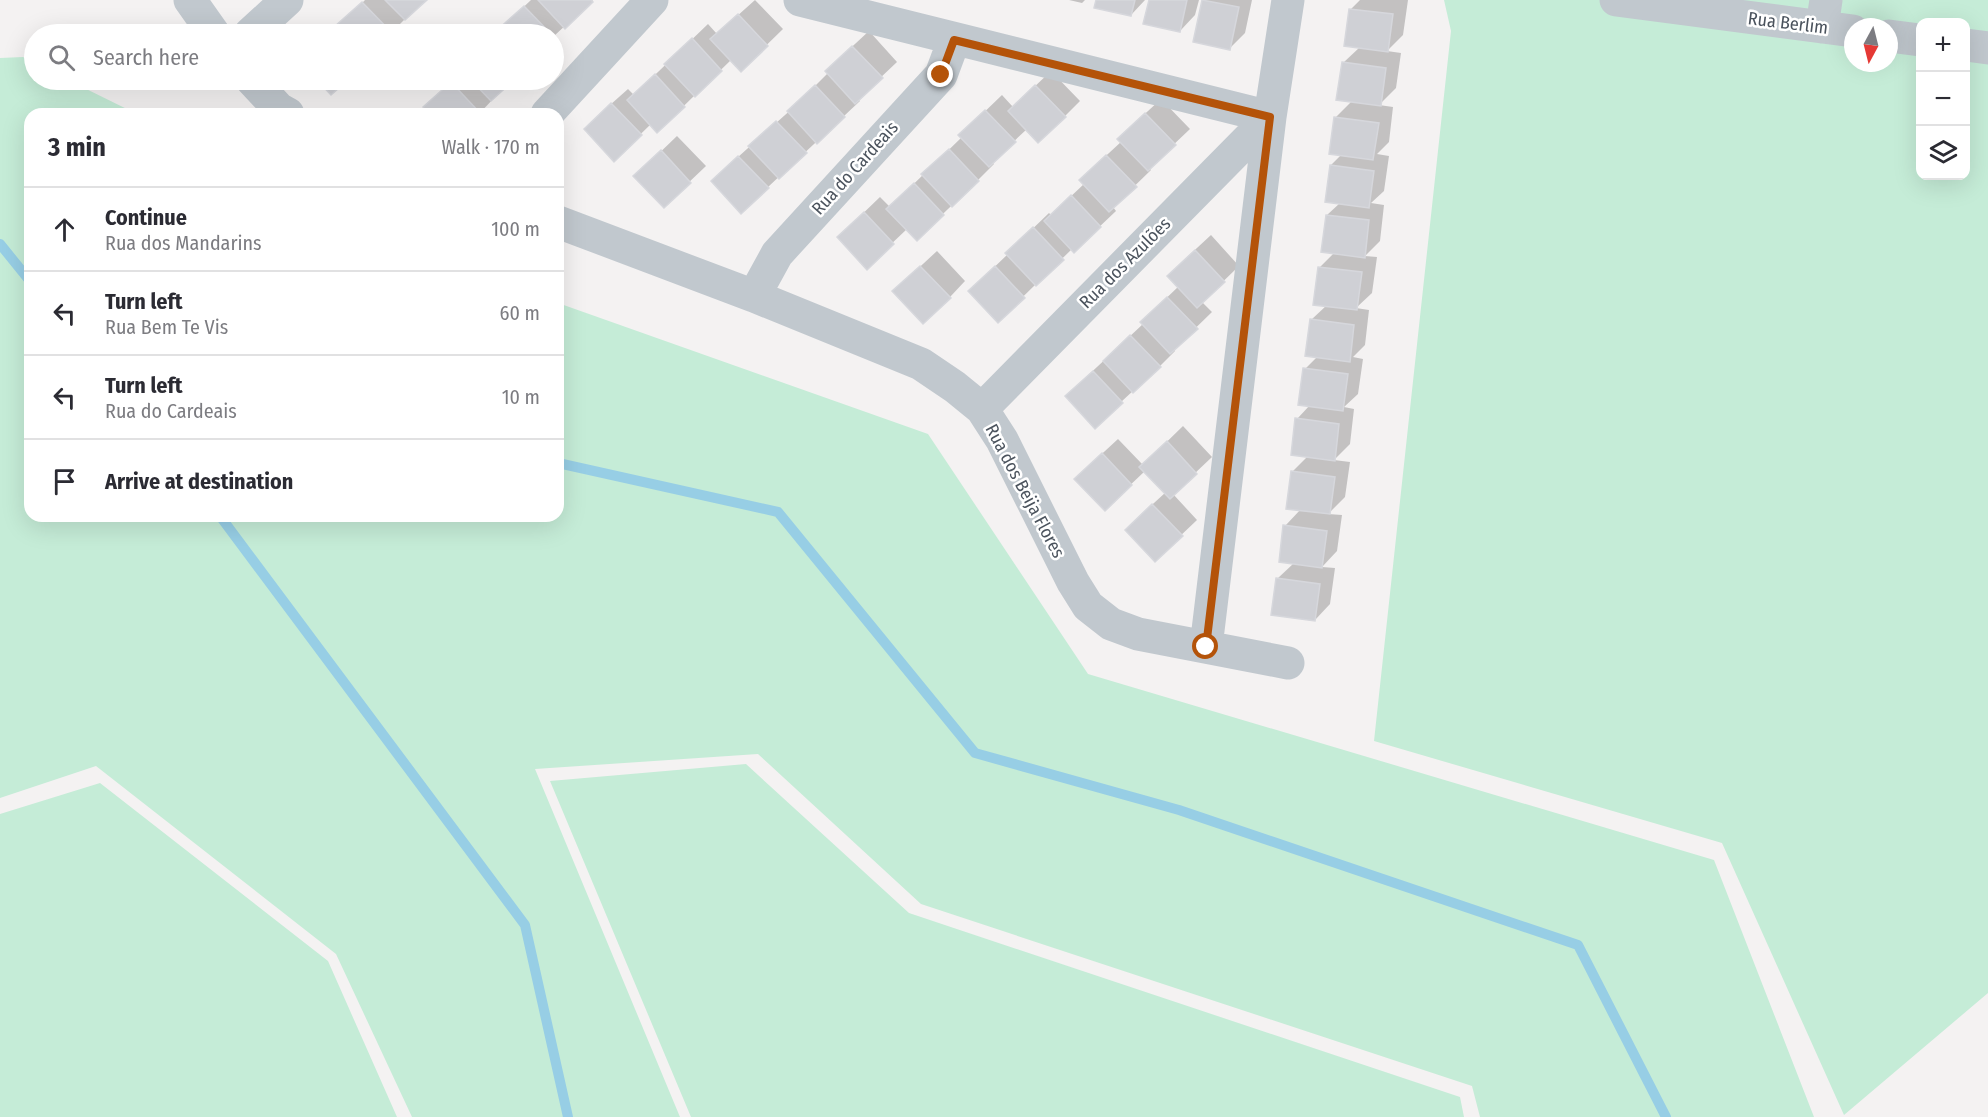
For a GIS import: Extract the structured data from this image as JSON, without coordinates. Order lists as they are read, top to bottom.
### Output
{
  "streets": {
    "street": [
      "Rua Berlim",
      "Rua do Cardeais",
      "Rua dos Azulões",
      "Rua dos Beija Flores"
    ]
  },
  "crossings": [
    ["Rua do Cardeais", "Rua dos Beija Flores"],
    ["Rua dos Azulões", "Rua dos Beija Flores"]
  ],
  "north": "bottom",
  "page": {
    "map_buttons": ["+", "−"],
    "search": "Search here",
    "heading": ["3 min", "Walk · 170 m"],
    "list": [
      ["Continue", "Rua dos Mandarins", "100 m"],
      ["Turn left", "Rua Bem Te Vis", "60 m"],
      ["Turn left", "Rua do Cardeais", "10 m"],
      "Arrive at destination"
    ]
  }
}
